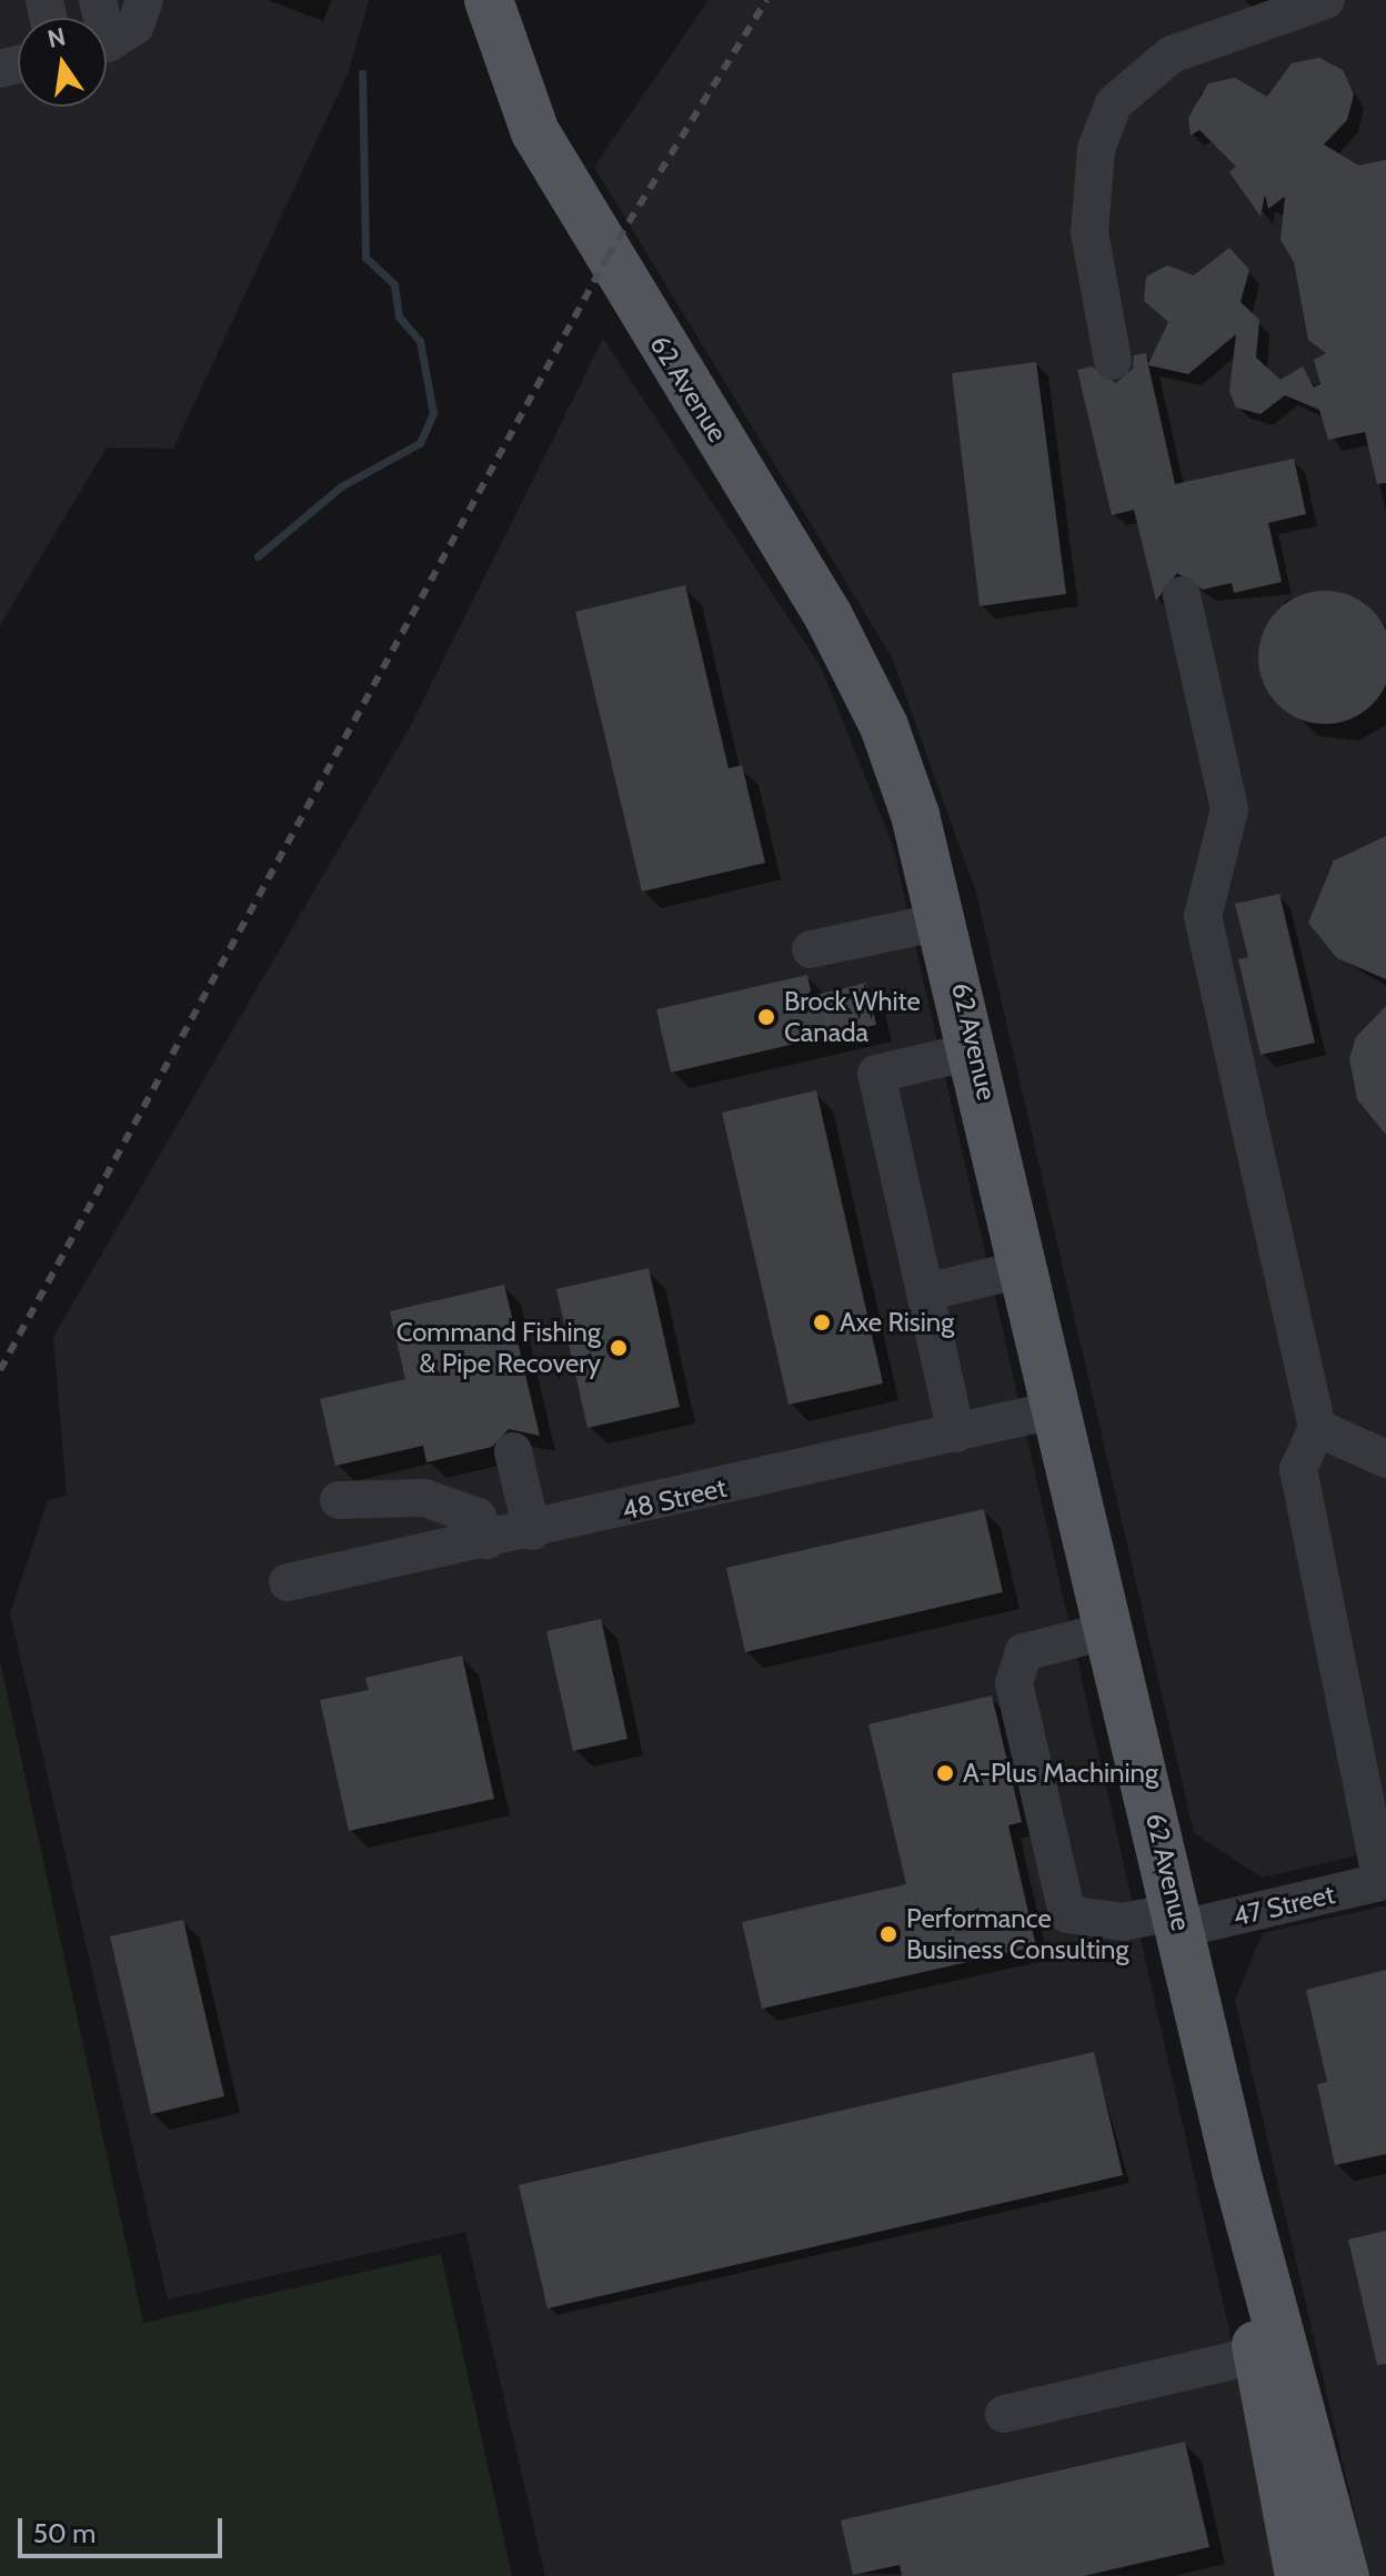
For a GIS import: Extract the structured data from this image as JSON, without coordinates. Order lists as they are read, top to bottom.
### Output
{
  "streets": {
    "main road": ["62 Avenue"],
    "street": ["48 Street", "47 Street"]
  },
  "crossings": [
    ["62 Avenue", "48 Street"],
    ["62 Avenue", "47 Street"]
  ],
  "places": [
    "Brock White Canada",
    "Axe Rising",
    "Command Fishing & Pipe Recovery",
    "A-Plus Machining",
    "Performance Business Consulting"
  ],
  "scale_bar": "50 m",
  "north": "top"
}
